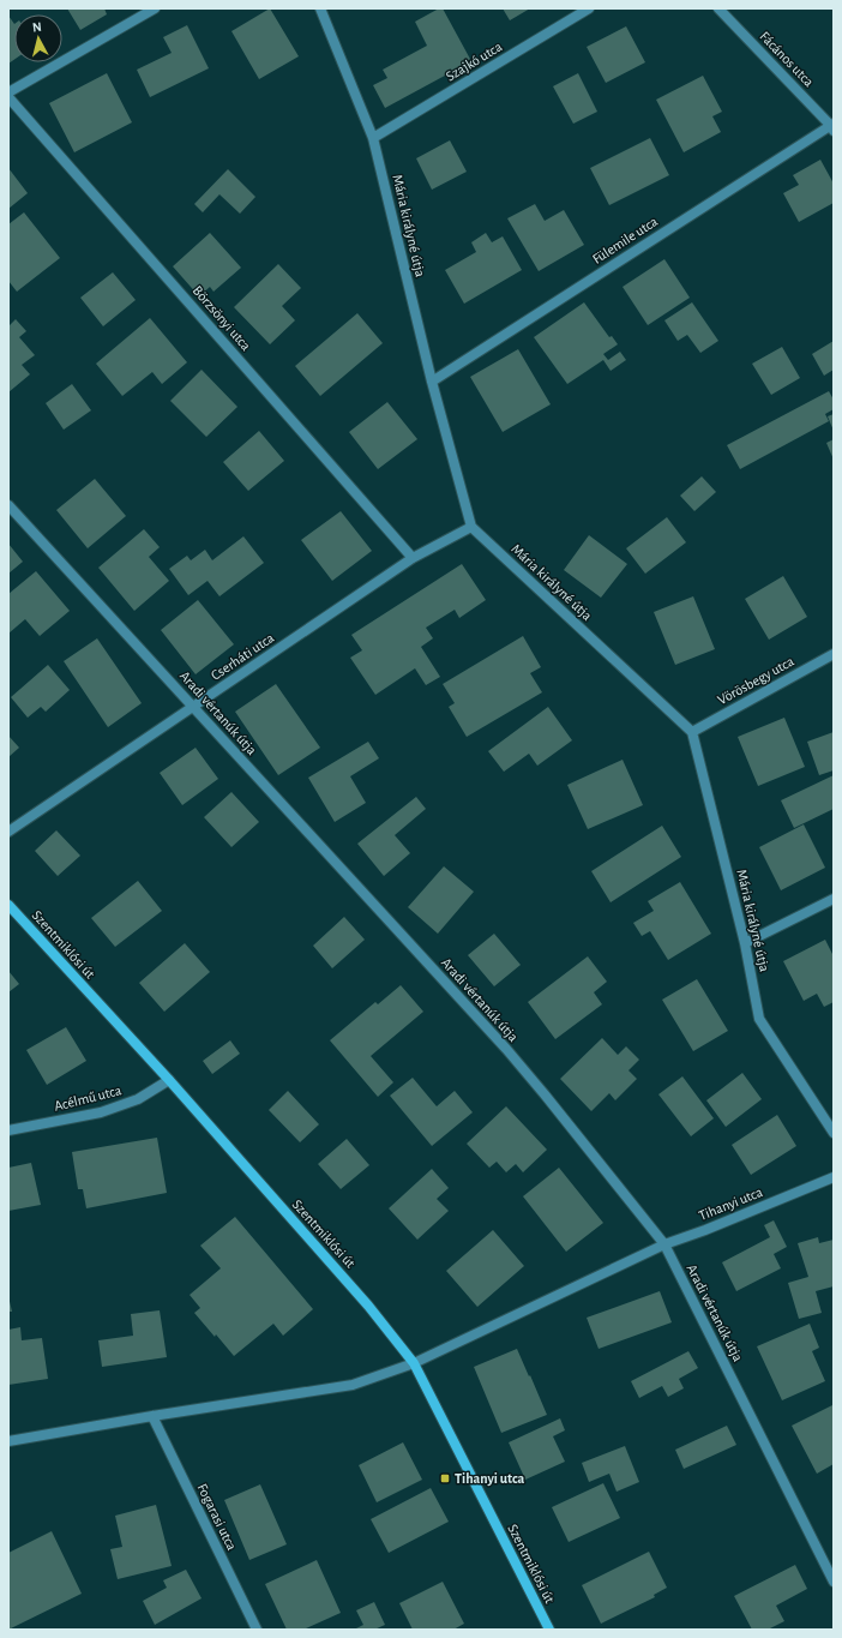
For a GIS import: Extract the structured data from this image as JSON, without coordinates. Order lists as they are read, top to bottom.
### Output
{
  "streets": {
    "street": [
      "Fácános utca",
      "Szajkó utca",
      "Mária királyné útja",
      "Fülemile utca",
      "Börzsönyi utca",
      "Cserháti utca",
      "Vörösbegy utca",
      "Aradi vértanúk útja",
      "Szentmiklósi út",
      "Acélmű utca",
      "Tihanyi utca",
      "Fogarasi utca"
    ]
  },
  "crossings": [
    ["Fácános utca", "Fülemile utca"],
    ["Szajkó utca", "Mária királyné útja"],
    ["Mária királyné útja", "Fülemile utca"],
    ["Mária királyné útja", "Cserháti utca"],
    ["Mária királyné útja", "Vörösbegy utca"],
    ["Börzsönyi utca", "Cserháti utca"],
    ["Cserháti utca", "Aradi vértanúk útja"],
    ["Aradi vértanúk útja", "Tihanyi utca"],
    ["Szentmiklósi út", "Acélmű utca"],
    ["Szentmiklósi út", "Tihanyi utca"],
    ["Tihanyi utca", "Fogarasi utca"]
  ],
  "places": {
    "transit": ["Tihanyi utca"]
  },
  "north": "top"
}
